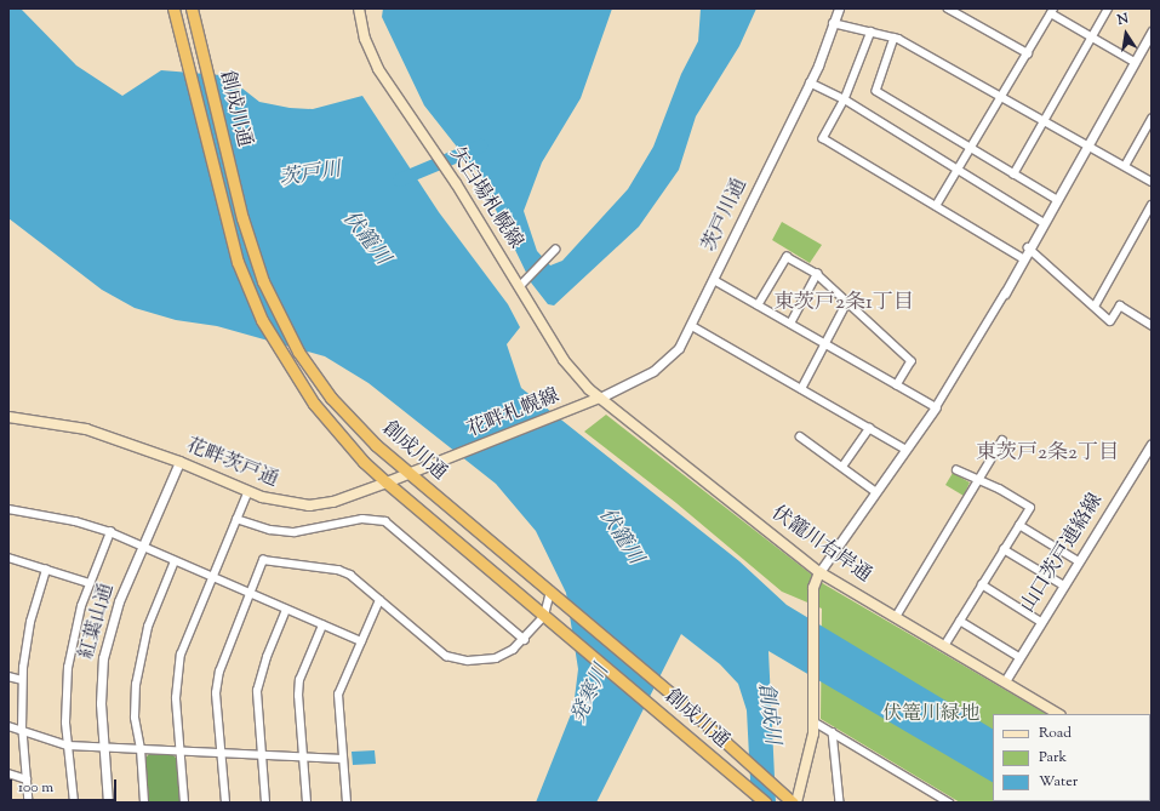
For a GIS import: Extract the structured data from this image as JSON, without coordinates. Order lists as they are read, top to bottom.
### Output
{
  "streets": {
    "highway": ["創成川通"],
    "main road": [
      "矢臼場札幌線",
      "花畔札幌線",
      "花畔茨戸通",
      "伏籠川右岸通"
    ],
    "street": ["茨戸川通", "山口茨戸連絡線", "紅葉山通"]
  },
  "crossings": [
    ["創成川通", "花畔茨戸通"],
    ["矢臼場札幌線", "茨戸川通"],
    ["矢臼場札幌線", "花畔札幌線"],
    ["矢臼場札幌線", "伏籠川右岸通"],
    ["茨戸川通", "花畔札幌線"],
    ["茨戸川通", "伏籠川右岸通"],
    ["花畔札幌線", "花畔茨戸通"],
    ["花畔札幌線", "伏籠川右岸通"],
    ["花畔茨戸通", "紅葉山通"],
    ["伏籠川右岸通", "山口茨戸連絡線"]
  ],
  "districts": ["東茨戸2条1丁目", "東茨戸2条2丁目"],
  "water": [
    "茨戸川",
    "伏籠川",
    "発寒川",
    "創成川"
  ],
  "parks": ["伏篭川緑地"],
  "legend": ["Road", "Park", "Water"],
  "scale_bar": "100 m",
  "north": "top"
}
